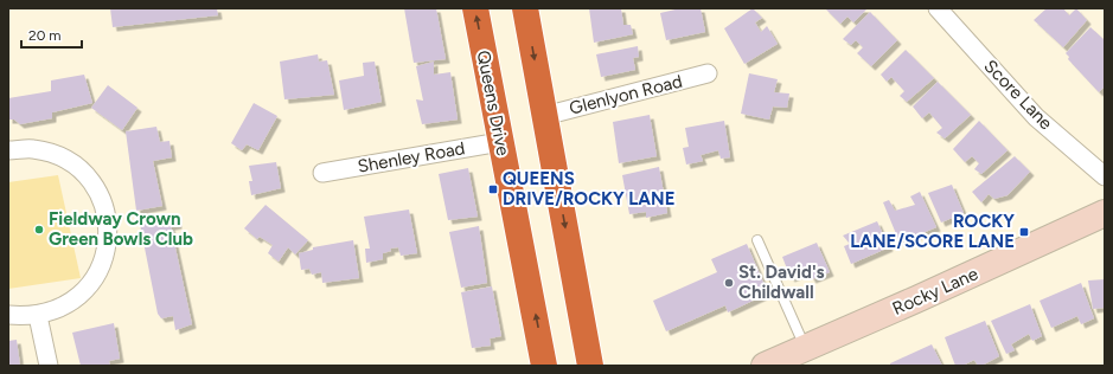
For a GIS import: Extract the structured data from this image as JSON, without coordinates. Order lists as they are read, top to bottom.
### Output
{
  "streets": {
    "highway": ["Queens Drive"],
    "street": [
      "Glenlyon Road",
      "Score Lane",
      "Shenley Road",
      "Rocky Lane"
    ]
  },
  "crossings": [
    ["Queens Drive", "Shenley Road"]
  ],
  "places": {
    "transit": ["QUEENS DRIVE/ROCKY LANE", "ROCKY LANE/SCORE LANE"],
    "other": ["Fieldway Crown Green Bowls Club", "St. David's Childwall"]
  },
  "scale_bar": "20 m"
}
